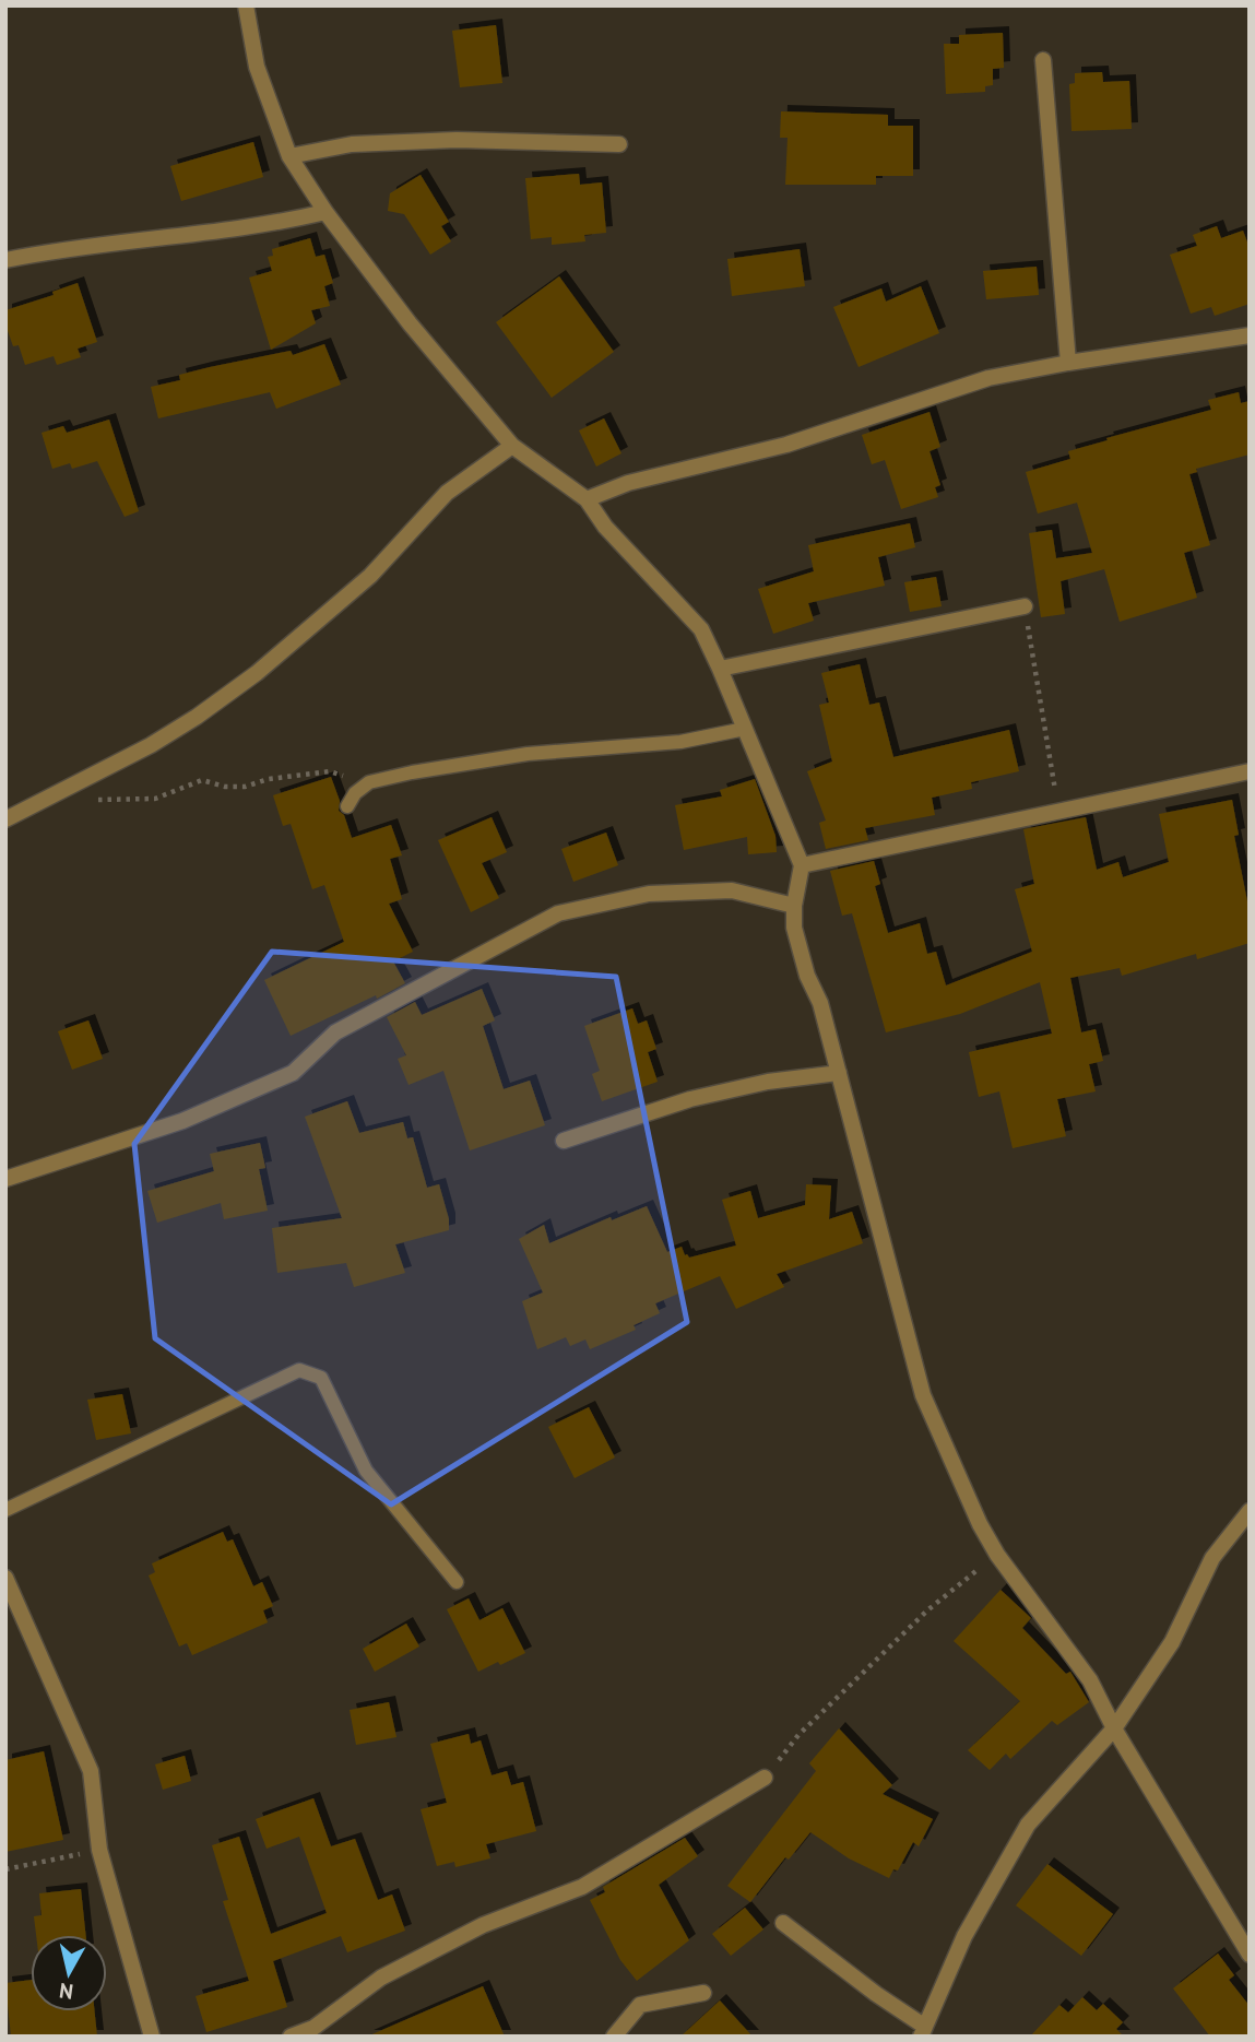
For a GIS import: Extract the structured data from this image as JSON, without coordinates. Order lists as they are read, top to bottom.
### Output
{
  "north": "bottom"
}
